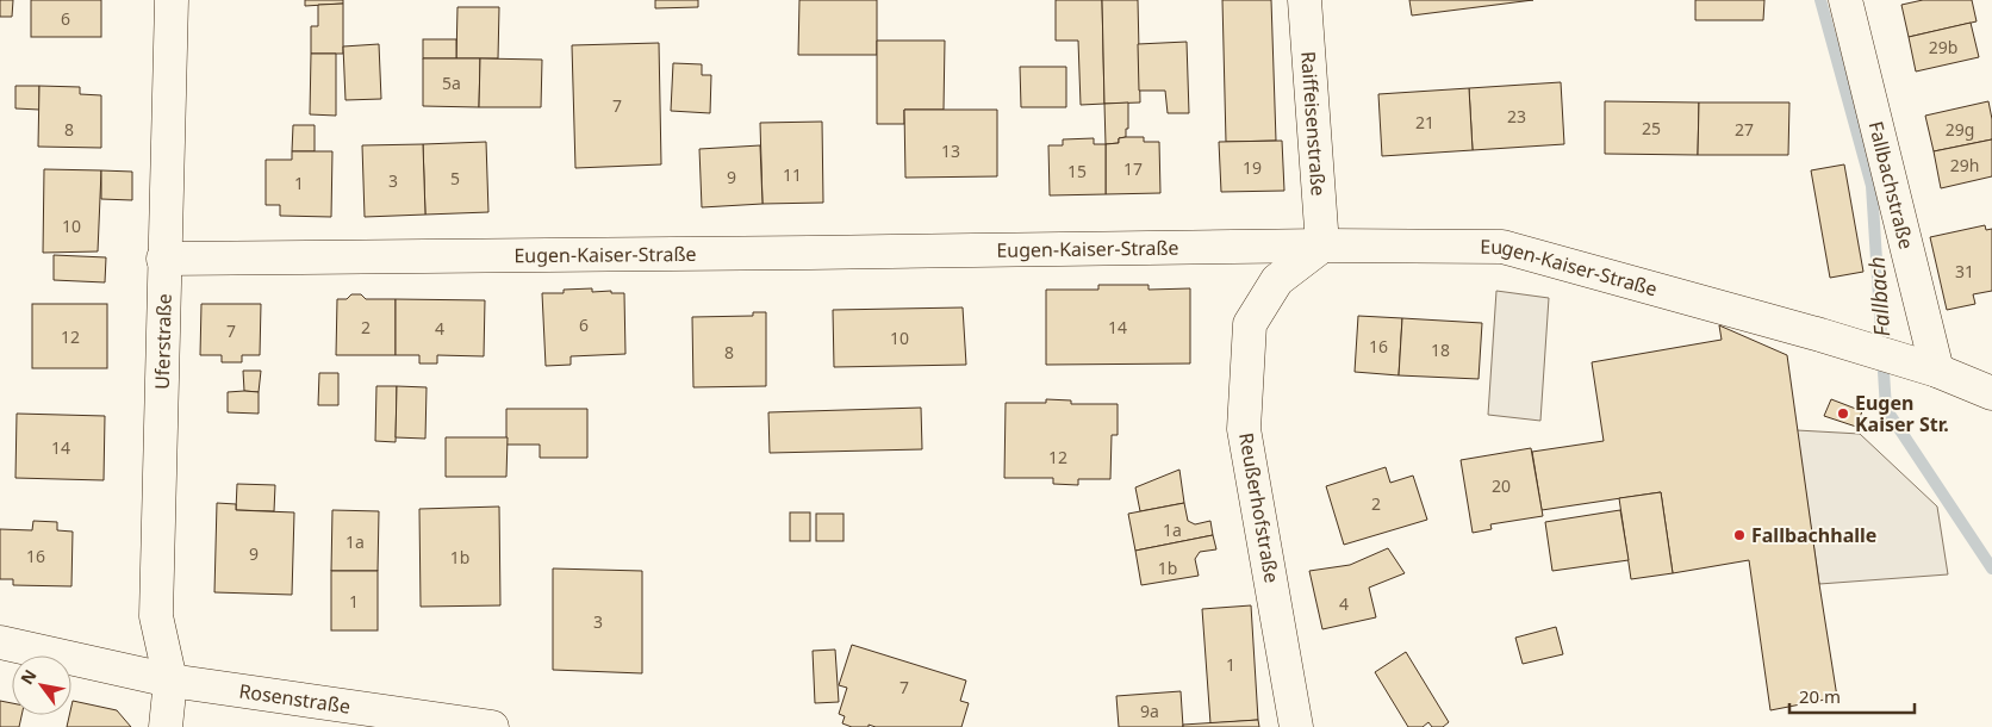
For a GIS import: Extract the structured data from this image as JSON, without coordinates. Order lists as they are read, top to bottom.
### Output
{
  "streets": {
    "street": [
      "Raiffeisenstraße",
      "Fallbachstraße",
      "Eugen-Kaiser-Straße",
      "Uferstraße",
      "Reußerhofstraße",
      "Rosenstraße"
    ]
  },
  "crossings": [
    ["Raiffeisenstraße", "Eugen-Kaiser-Straße"],
    ["Raiffeisenstraße", "Reußerhofstraße"],
    ["Fallbachstraße", "Eugen-Kaiser-Straße"],
    ["Eugen-Kaiser-Straße", "Uferstraße"],
    ["Eugen-Kaiser-Straße", "Reußerhofstraße"],
    ["Uferstraße", "Rosenstraße"]
  ],
  "water": ["Fallbach"],
  "places": ["Eugen Kaiser Str.", "Fallbachhalle"],
  "house_numbers": [
    "6",
    "29b",
    "5a",
    "7",
    "23",
    "21",
    "25",
    "8",
    "27",
    "29g",
    "13",
    "29h",
    "19",
    "17",
    "15",
    "11",
    "9",
    "5",
    "3",
    "1",
    "10",
    "31",
    "6",
    "2",
    "14",
    "4",
    "7",
    "12",
    "10",
    "16",
    "18",
    "8",
    "14",
    "12",
    "20",
    "2",
    "1a",
    "1a",
    "9",
    "16",
    "1b",
    "1b",
    "1",
    "4",
    "3",
    "1",
    "7",
    "9a"
  ],
  "scale_bar": "20 m",
  "north": "top left"
}
